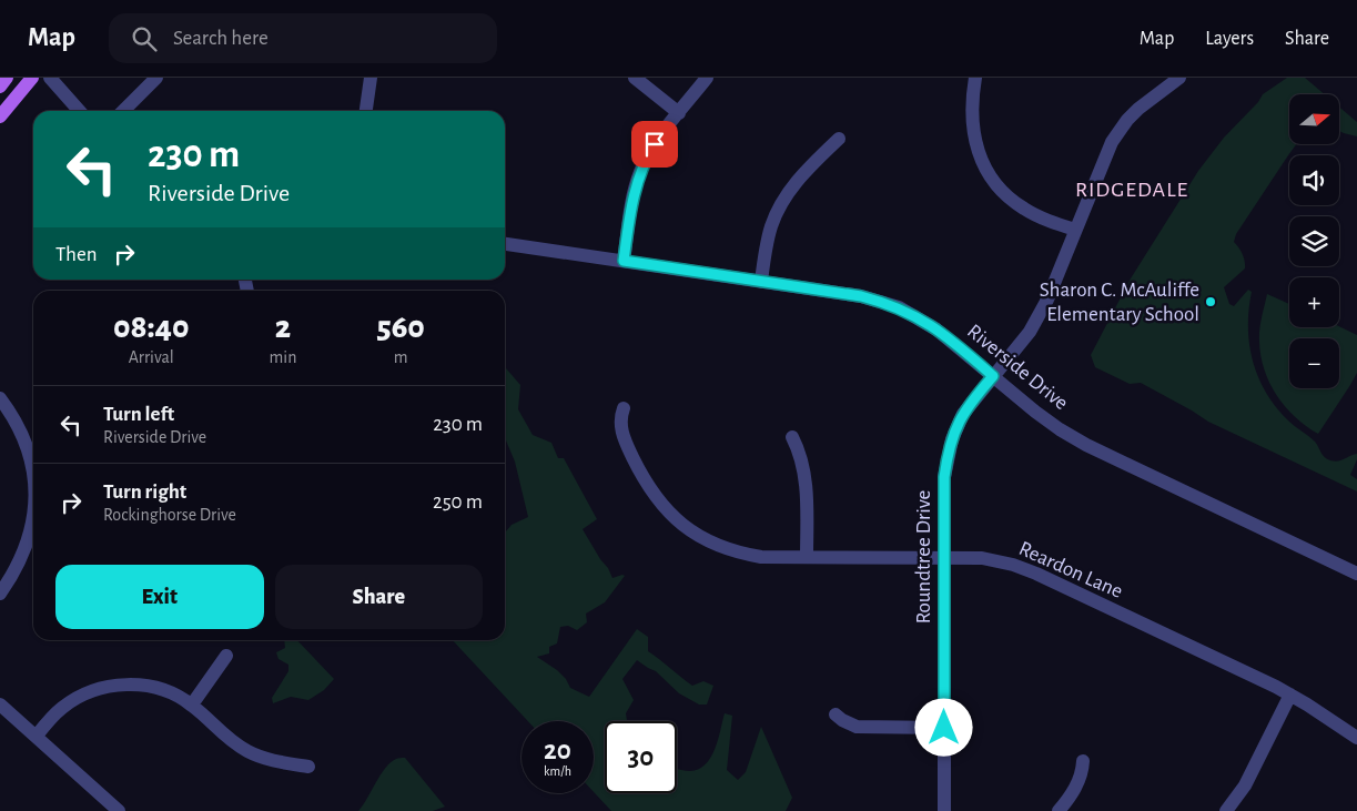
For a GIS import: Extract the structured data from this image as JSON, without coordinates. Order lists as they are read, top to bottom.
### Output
{
  "streets": {
    "street": ["Riverside Drive", "Roundtree Drive", "Reardon Lane"]
  },
  "crossings": [
    ["Riverside Drive", "Roundtree Drive"],
    ["Roundtree Drive", "Reardon Lane"]
  ],
  "districts": ["RIDGEDALE"],
  "places": ["Sharon C. McAuliffe Elementary School"],
  "north": "right",
  "page": {
    "header": "Map",
    "search": "Search here",
    "nav": ["Map", "Layers", "Share"],
    "map_buttons": ["+", "−"],
    "turn": ["230 m", "Riverside Drive"],
    "then": "Then",
    "eta": [
      "08:40",
      "Arrival",
      "2",
      "min",
      "560",
      "m"
    ],
    "list": [
      {
        "name": "Turn left",
        "note": "Riverside Drive",
        "value": "230 m"
      },
      {
        "name": "Turn right",
        "note": "Rockinghorse Drive",
        "value": "250 m"
      }
    ],
    "buttons": ["Exit", "Share"],
    "speed": "20 km/h",
    "limit": "30"
  }
}
